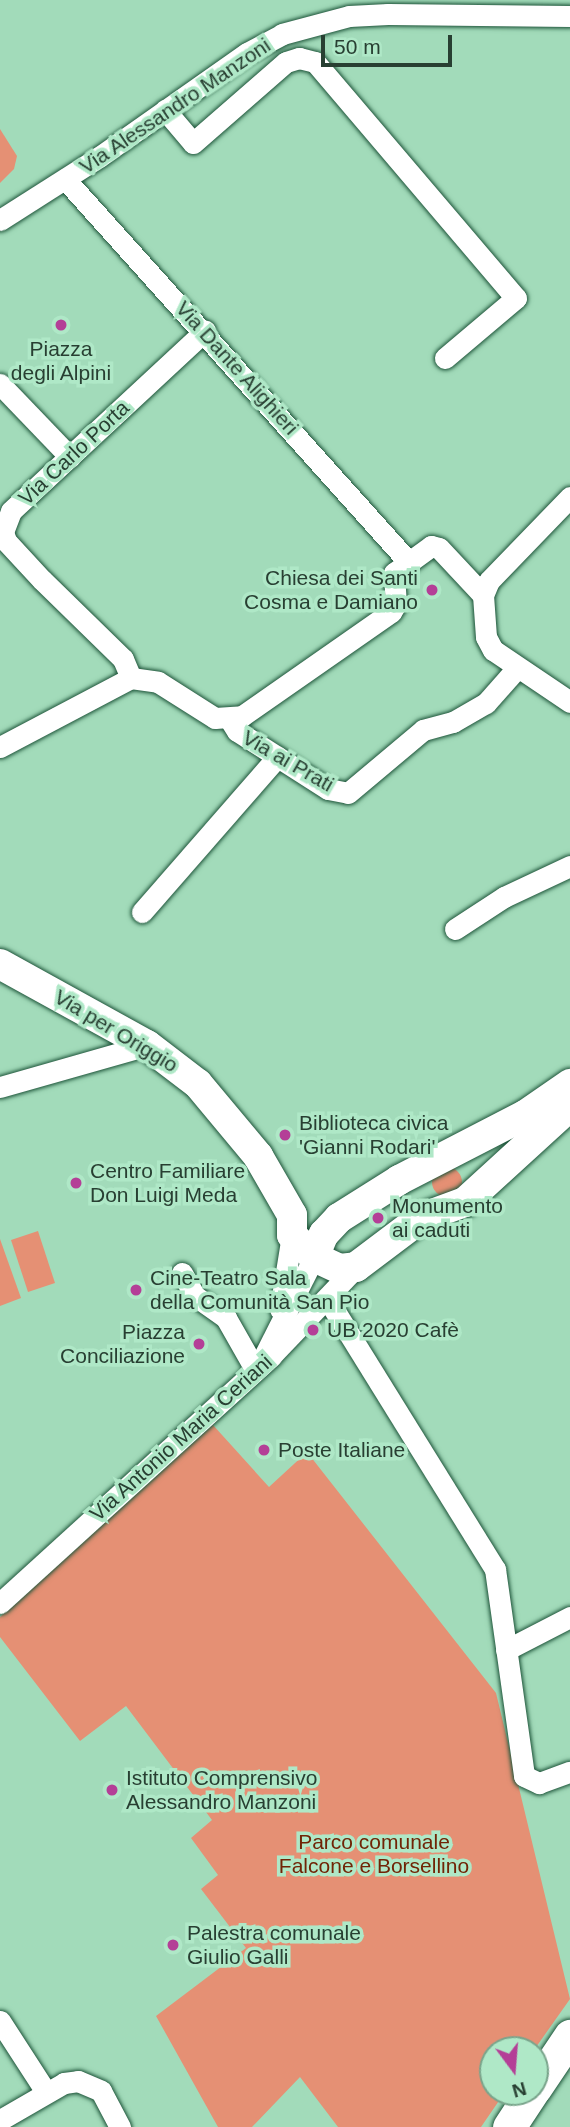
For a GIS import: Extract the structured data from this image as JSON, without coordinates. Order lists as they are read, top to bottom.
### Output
{
  "streets": {
    "street": [
      "Via Alessandro Manzoni",
      "Via Dante Alighieri",
      "Via Carlo Porta",
      "Via ai Prati",
      "Via per Origgio",
      "Via Antonio Maria Ceriani"
    ]
  },
  "crossings": [
    ["Via Alessandro Manzoni", "Via Dante Alighieri"],
    ["Via Dante Alighieri", "Via Carlo Porta"],
    ["Via per Origgio", "Via Antonio Maria Ceriani"]
  ],
  "parks": ["Parco comunale Falcone e Borsellino"],
  "places": [
    "Piazza degli Alpini",
    "Chiesa dei Santi Cosma e Damiano",
    "Biblioteca civica 'Gianni Rodari'",
    "Centro Familiare Don Luigi Meda",
    "Monumento ai caduti",
    "Cine-Teatro Sala della Comunità San Pio",
    "UB 2020 Cafè",
    "Piazza Conciliazione",
    "Poste Italiane",
    "Istituto Comprensivo Alessandro Manzoni",
    "Palestra comunale Giulio Galli"
  ],
  "scale_bar": "50 m",
  "north": "bottom"
}
